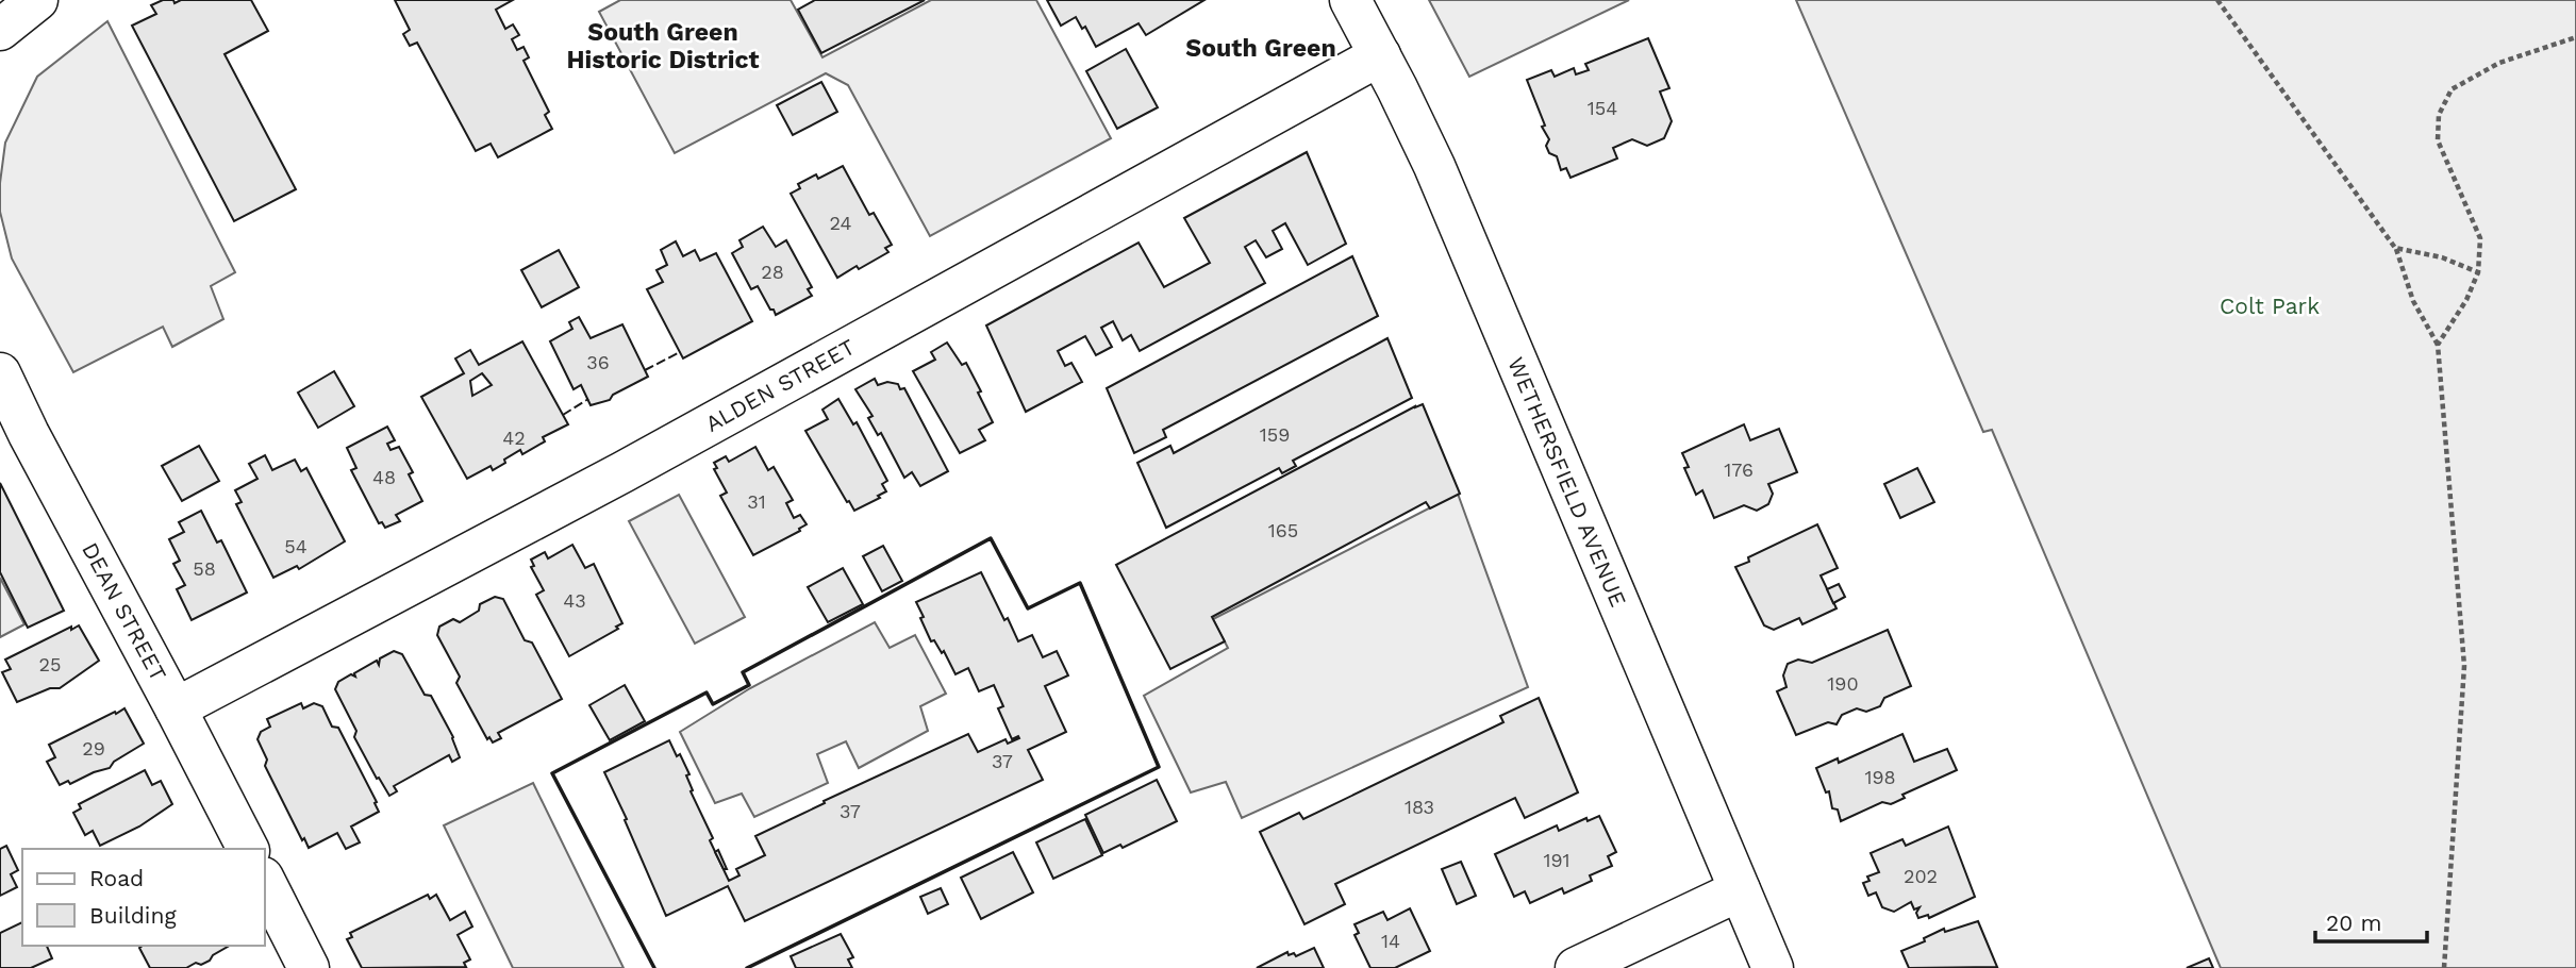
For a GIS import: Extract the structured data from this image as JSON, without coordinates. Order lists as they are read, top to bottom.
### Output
{
  "streets": {
    "street": ["ALDEN STREET", "WETHERSFIELD AVENUE", "DEAN STREET"]
  },
  "crossings": [
    ["ALDEN STREET", "WETHERSFIELD AVENUE"],
    ["ALDEN STREET", "DEAN STREET"]
  ],
  "districts": ["South Green Historic District", "South Green"],
  "parks": ["Colt Park"],
  "house_numbers": [
    "154",
    "24",
    "28",
    "36",
    "159",
    "42",
    "176",
    "48",
    "31",
    "165",
    "54",
    "58",
    "43",
    "25",
    "190",
    "29",
    "37",
    "198",
    "183",
    "37",
    "191",
    "202",
    "14"
  ],
  "legend": ["Road", "Building"],
  "scale_bar": "20 m"
}
